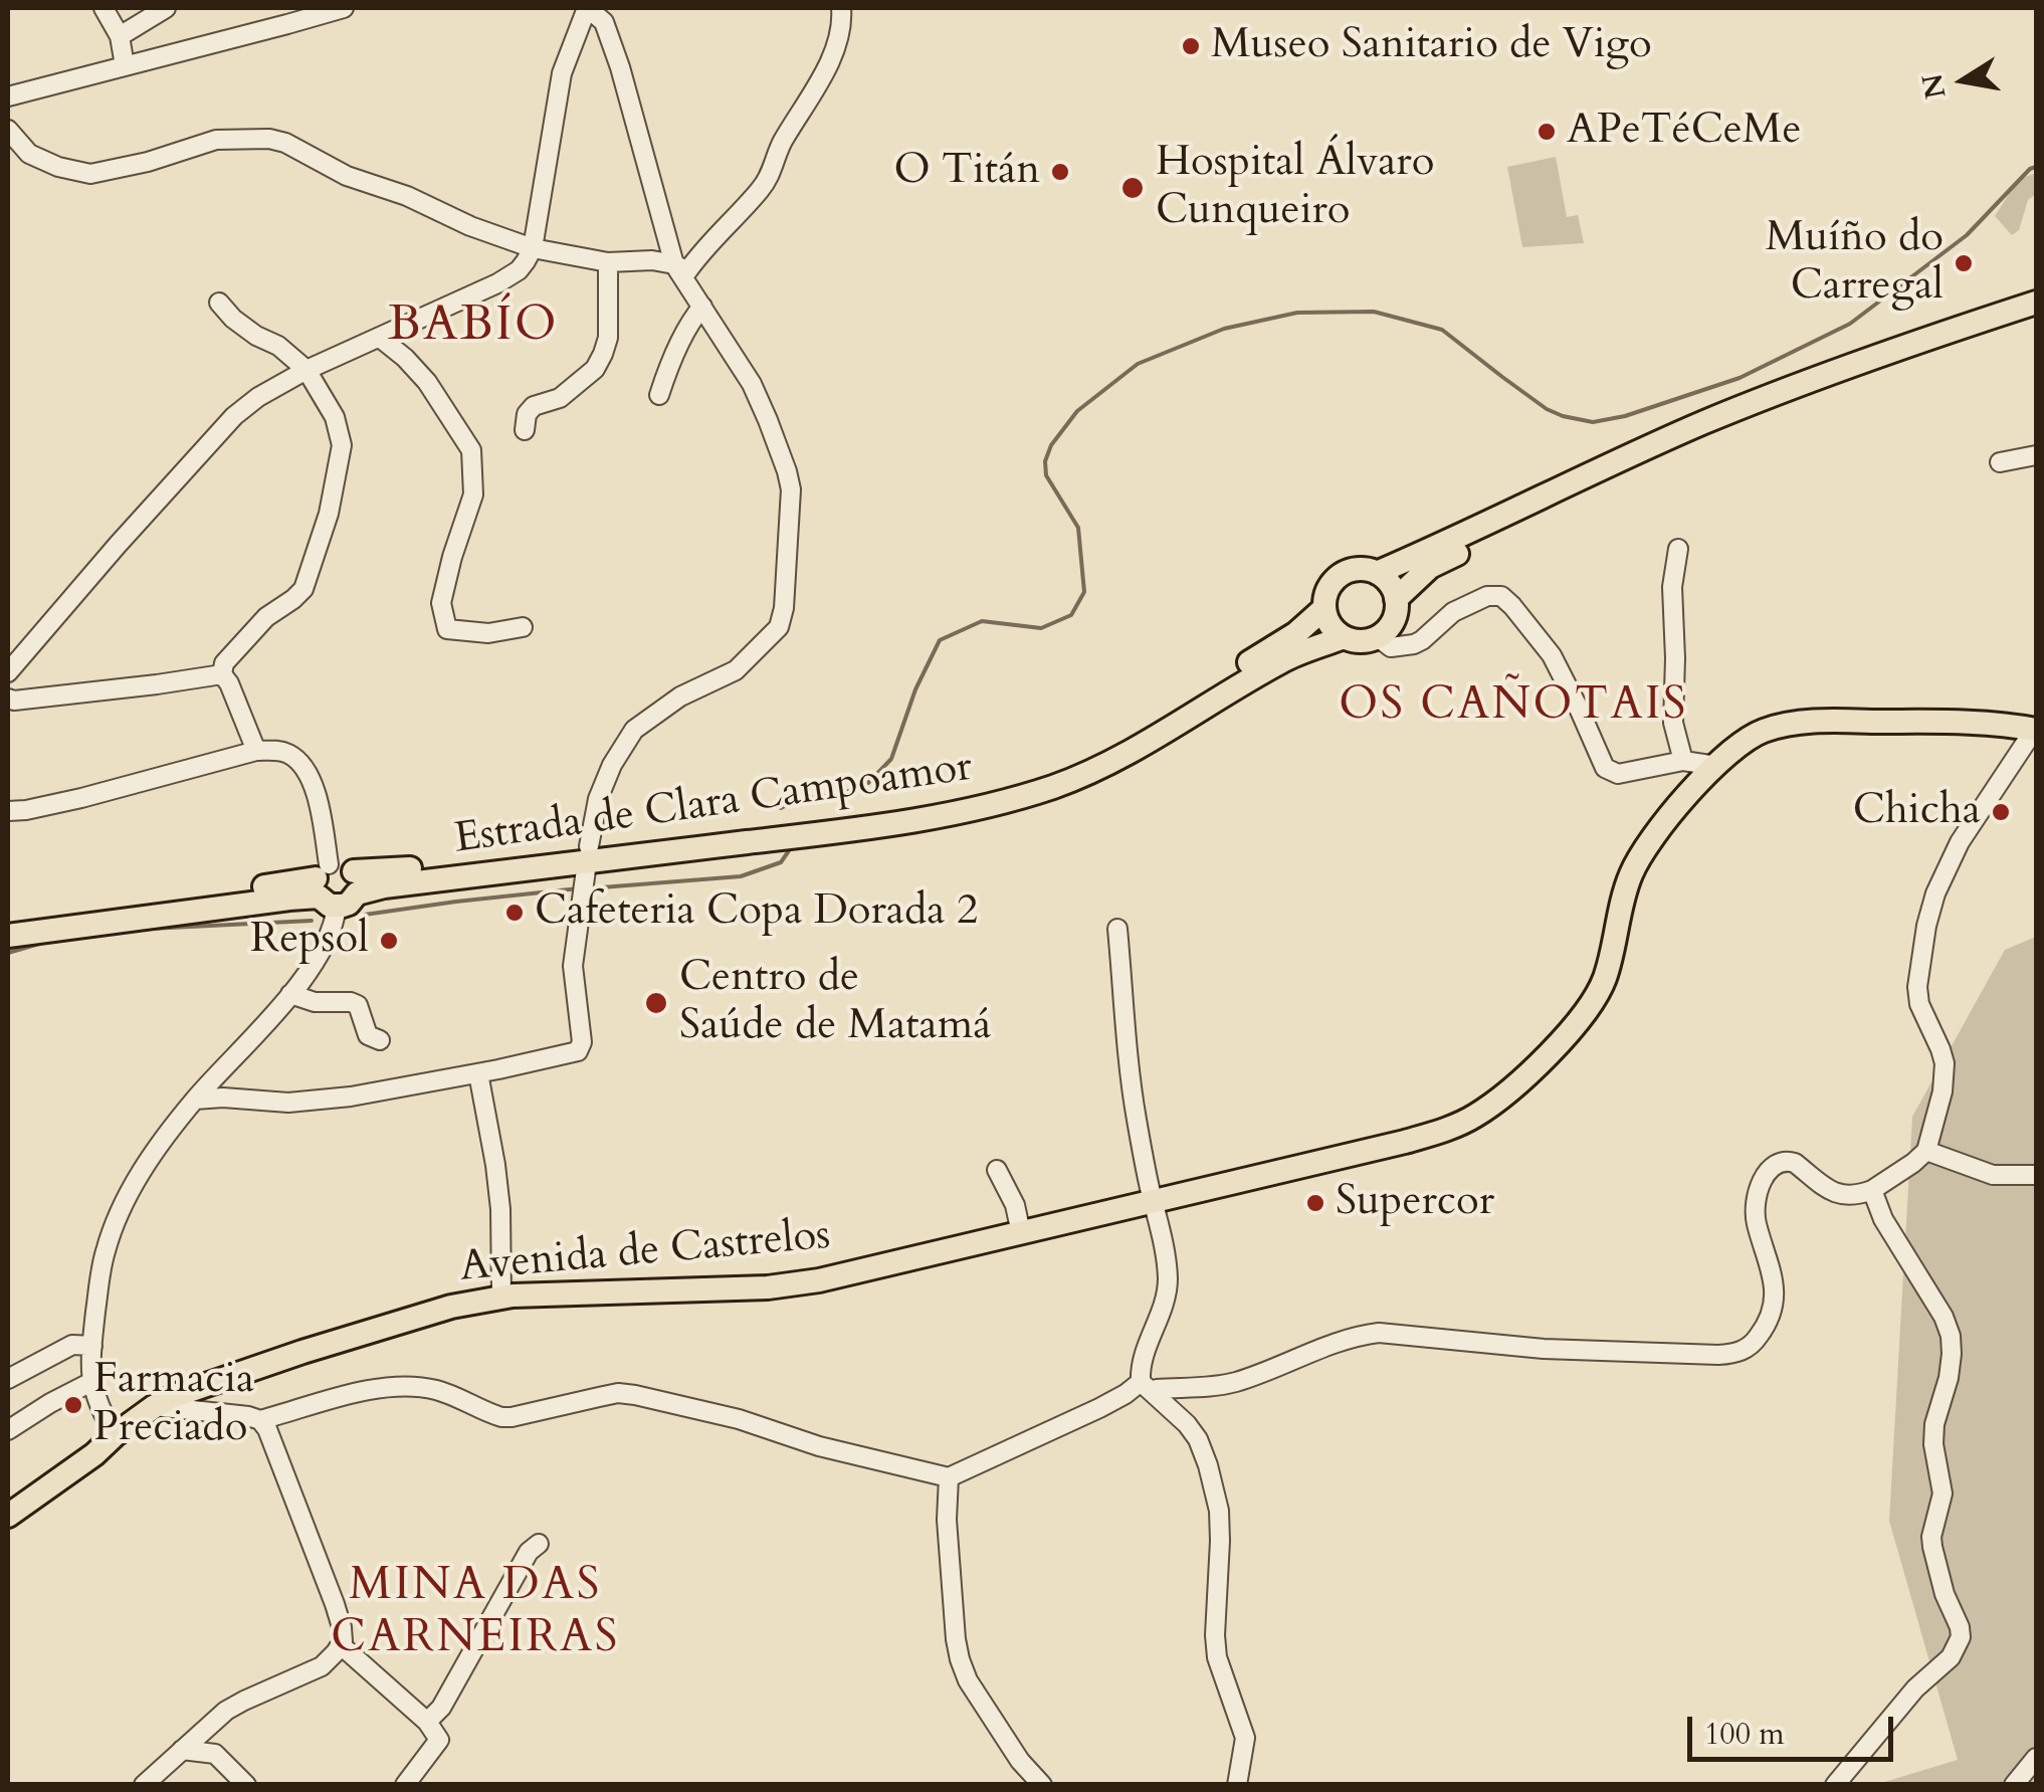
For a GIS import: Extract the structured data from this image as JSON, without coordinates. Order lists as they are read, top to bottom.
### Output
{
  "streets": {
    "main road": ["Estrada de Clara Campoamor", "Avenida de Castrelos"]
  },
  "districts": ["BABÍO", "OS CAÑOTAIS", "MINA DAS CARNEIRAS"],
  "places": [
    "Museo Sanitario de Vigo",
    "APeTéCeMe",
    "O Titán",
    "Hospital Álvaro Cunqueiro",
    "Muíño do Carregal",
    "Chicha",
    "Cafeteria Copa Dorada 2",
    "Repsol",
    "Centro de Saúde de Matamá",
    "Supercor",
    "Farmacia Preciado"
  ],
  "scale_bar": "100 m",
  "north": "left"
}
